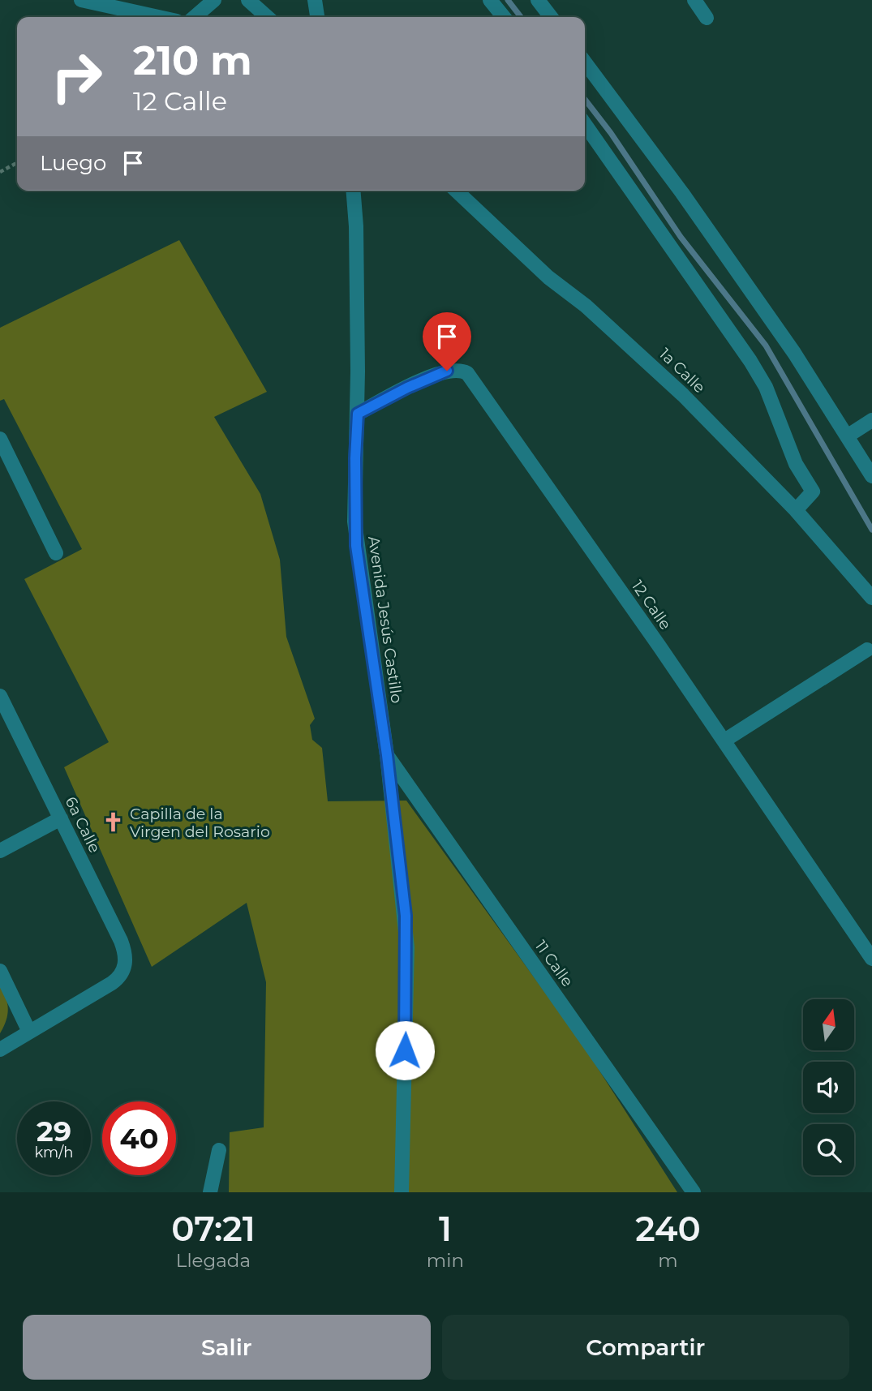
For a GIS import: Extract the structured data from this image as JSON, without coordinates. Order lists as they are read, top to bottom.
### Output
{
  "streets": {
    "street": [
      "1a Calle",
      "12 Calle",
      "Avenida Jesús Castillo",
      "6a Calle",
      "11 Calle"
    ]
  },
  "crossings": [
    ["12 Calle", "Avenida Jesús Castillo"],
    ["Avenida Jesús Castillo", "11 Calle"]
  ],
  "places": {
    "church": ["Capilla de la Virgen del Rosario"]
  },
  "north": "top",
  "page": {
    "turn": ["210 m", "12 Calle"],
    "then": "Luego",
    "speed": "29 km/h",
    "limit": "40",
    "eta": [
      "07:21",
      "Llegada",
      "1",
      "min",
      "240",
      "m"
    ],
    "buttons": ["Salir", "Compartir"]
  }
}
